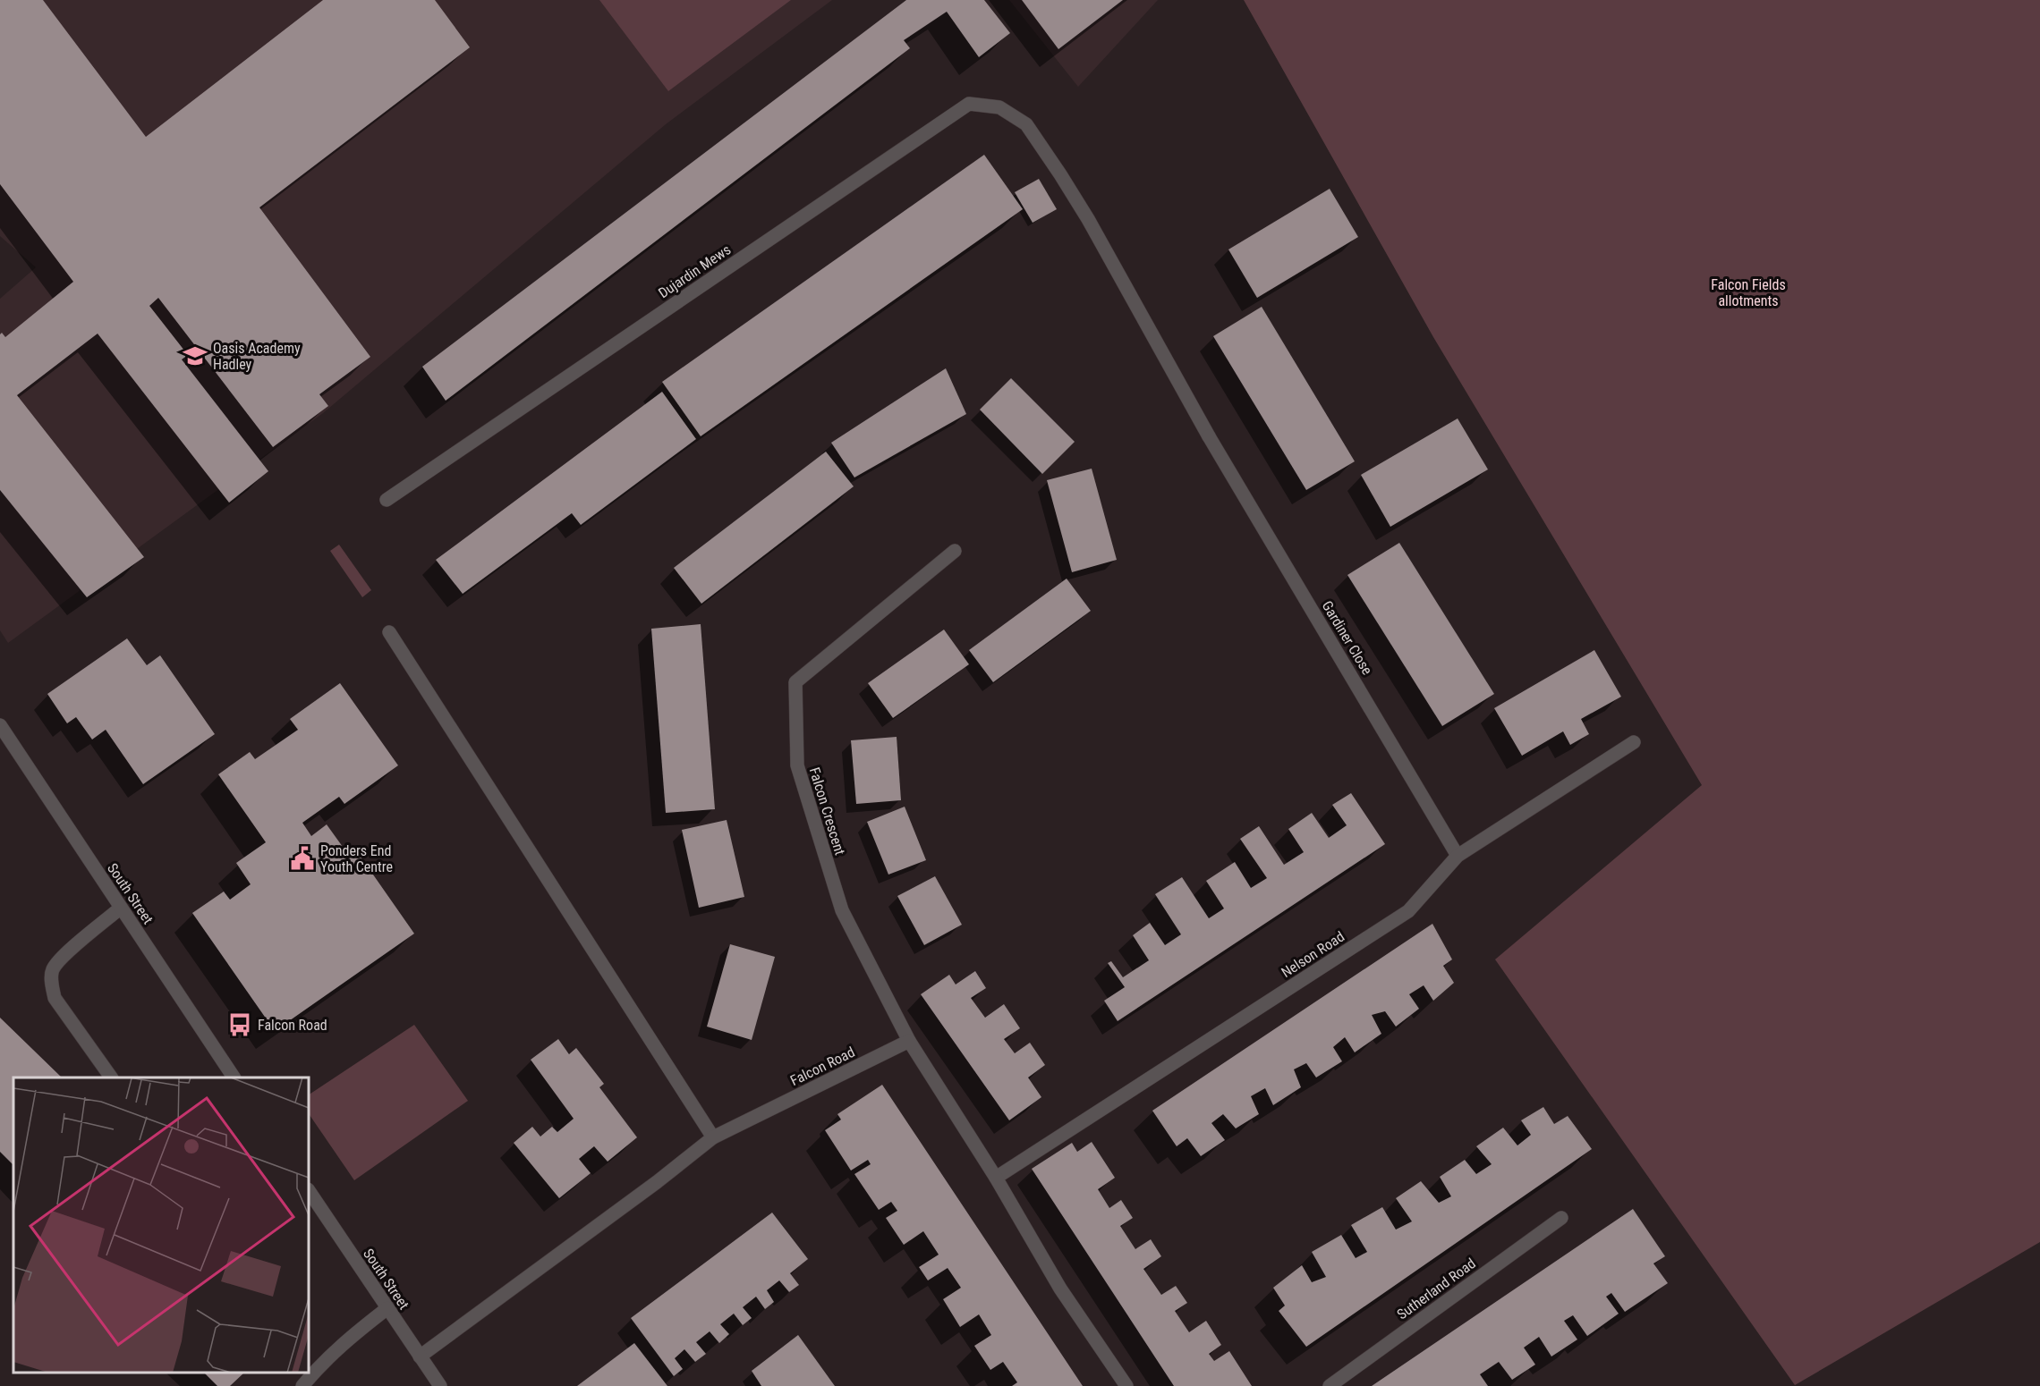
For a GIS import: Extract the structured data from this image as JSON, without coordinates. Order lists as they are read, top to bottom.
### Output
{
  "streets": {
    "street": [
      "Dujardin Mews",
      "Gardiner Close",
      "Falcon Crescent",
      "South Street",
      "Nelson Road",
      "Falcon Road",
      "Sutherland Road"
    ]
  },
  "crossings": [
    ["Dujardin Mews", "Gardiner Close"],
    ["Gardiner Close", "Nelson Road"],
    ["Falcon Crescent", "Falcon Road"],
    ["South Street", "Falcon Road"]
  ],
  "parks": ["Falcon Fields allotments"],
  "places": {
    "school or university": ["Oasis Academy Hadley"],
    "public building": ["Ponders End Youth Centre"],
    "bus stop": ["Falcon Road"]
  }
}
